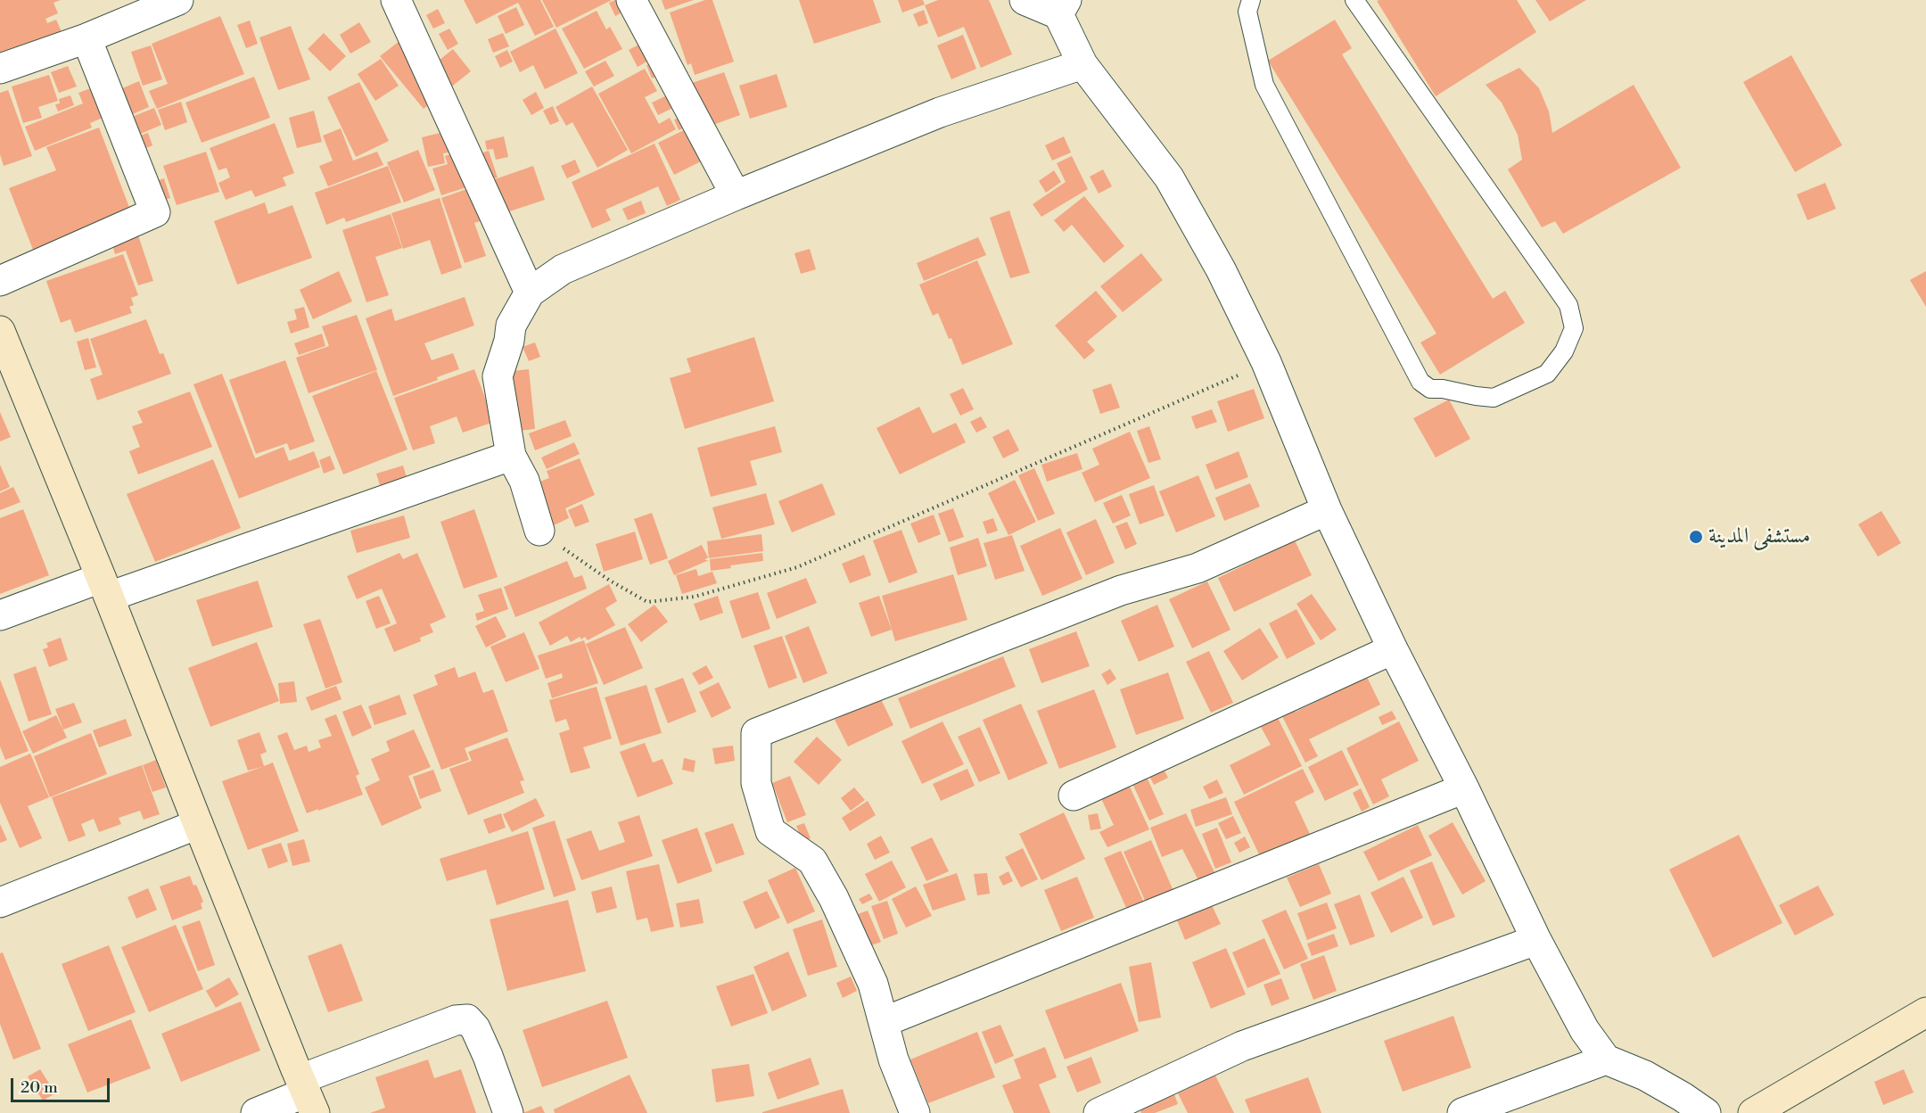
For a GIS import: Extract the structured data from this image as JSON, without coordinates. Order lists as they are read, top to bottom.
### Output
{
  "places": ["مستشفى المدينة"],
  "scale_bar": "20 m"
}
